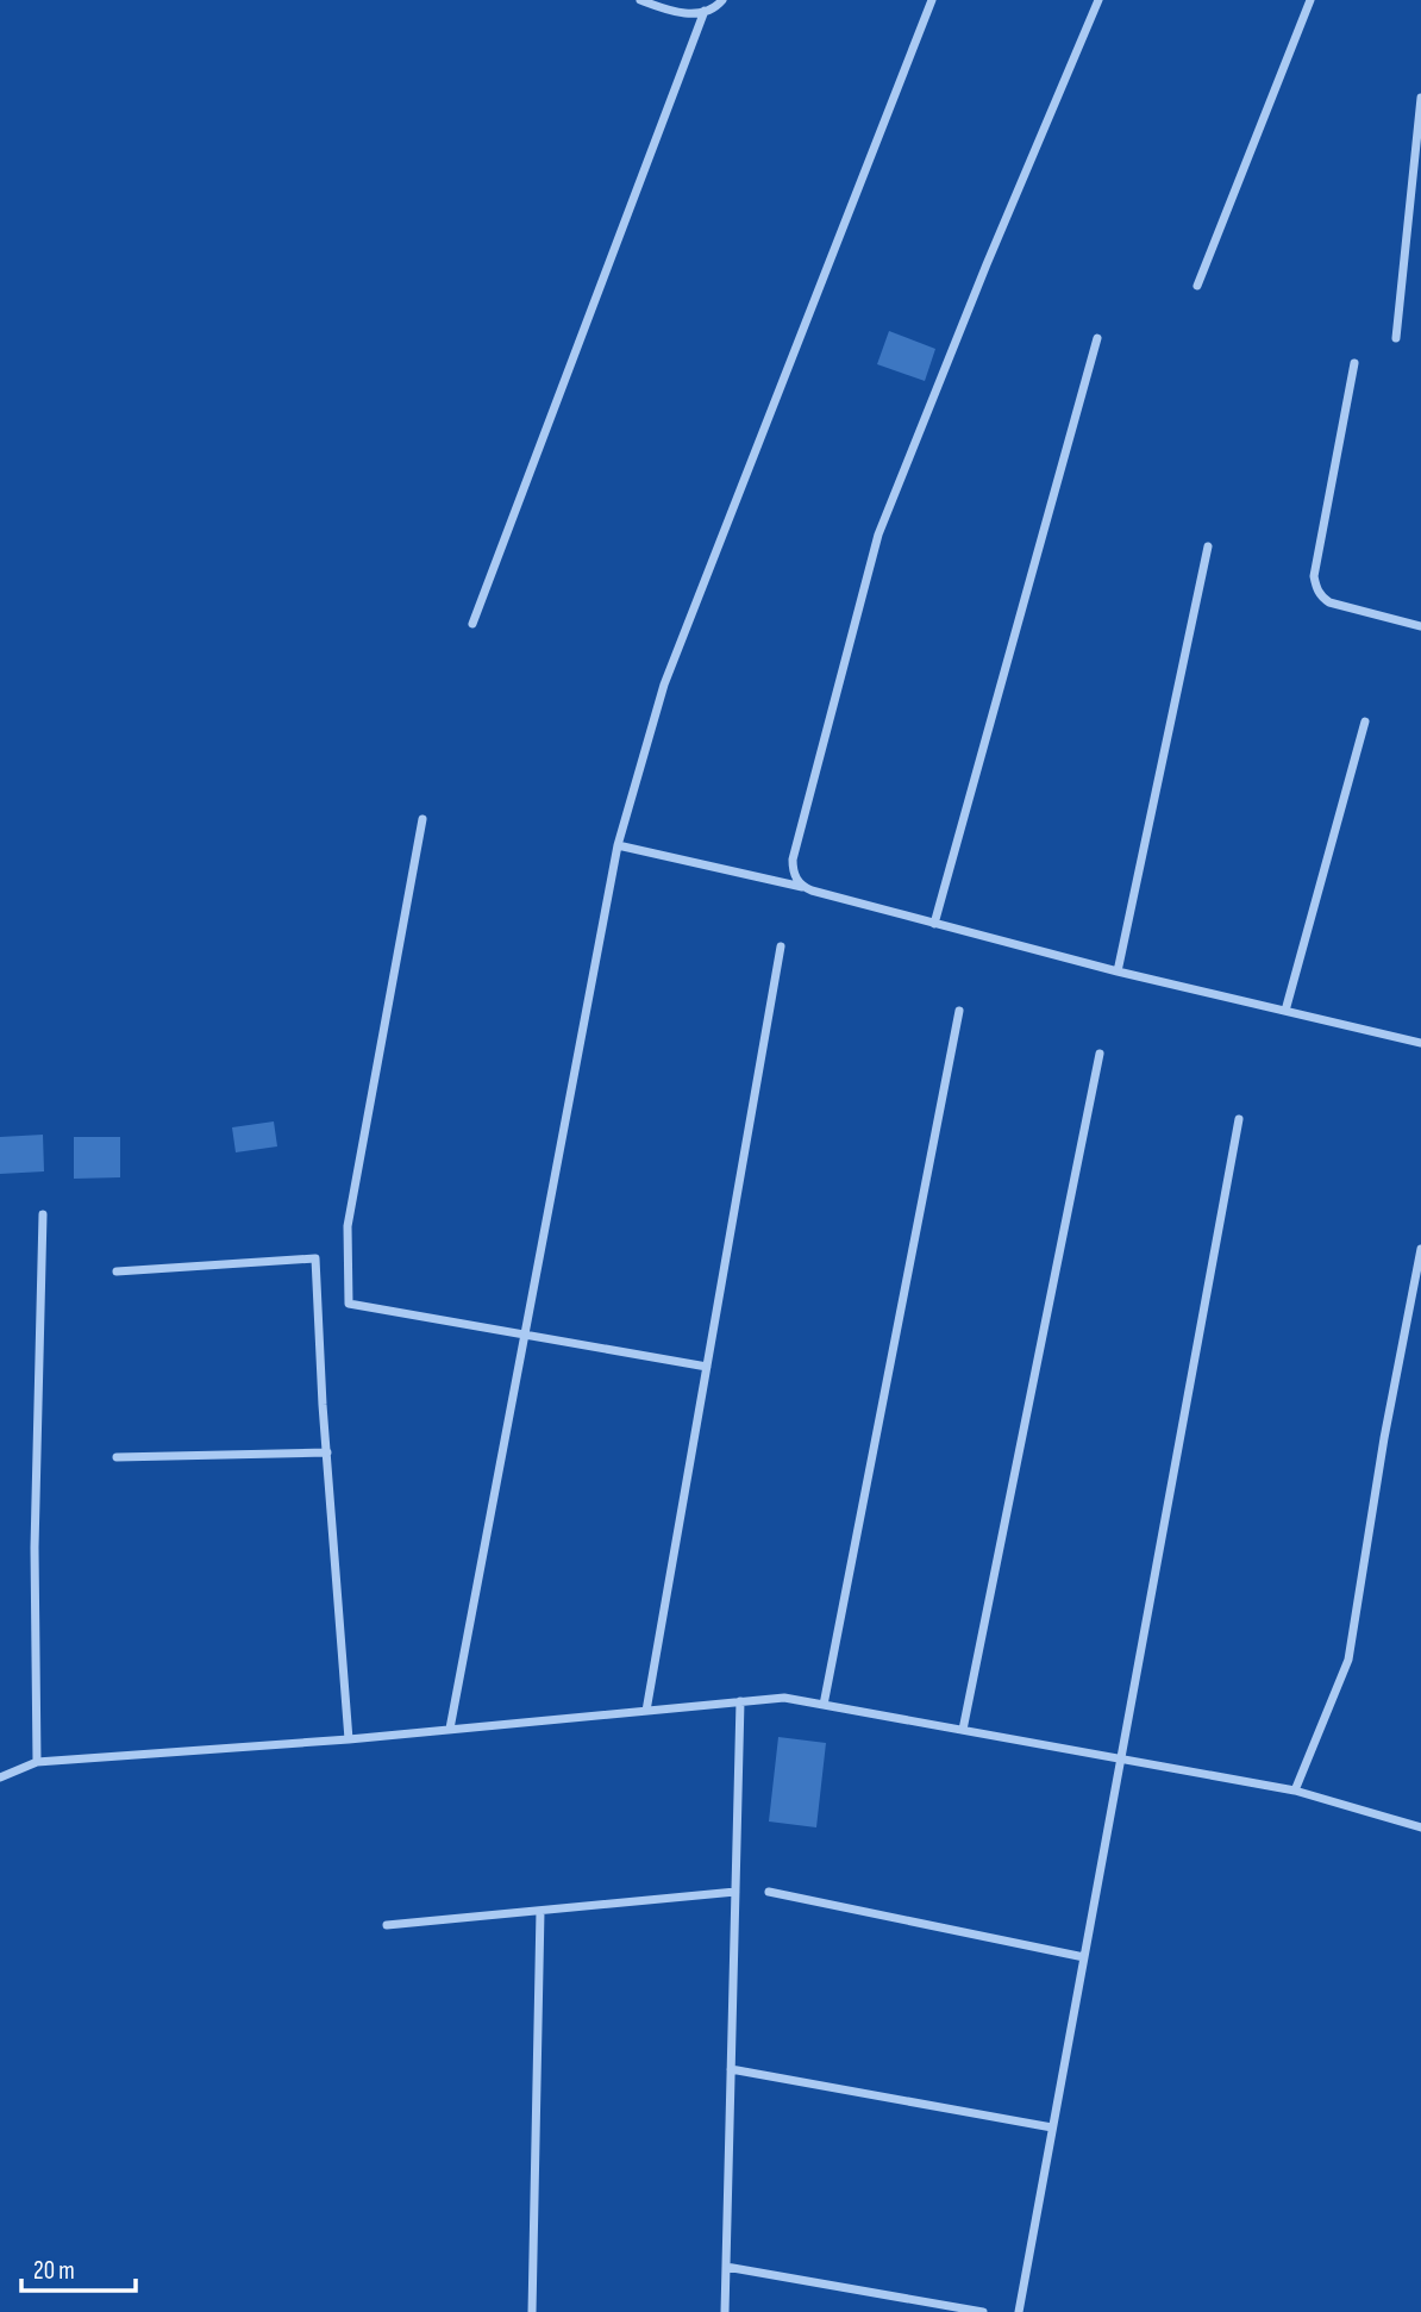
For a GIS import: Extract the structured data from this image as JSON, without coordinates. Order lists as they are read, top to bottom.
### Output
{
  "scale_bar": "20 m"
}
